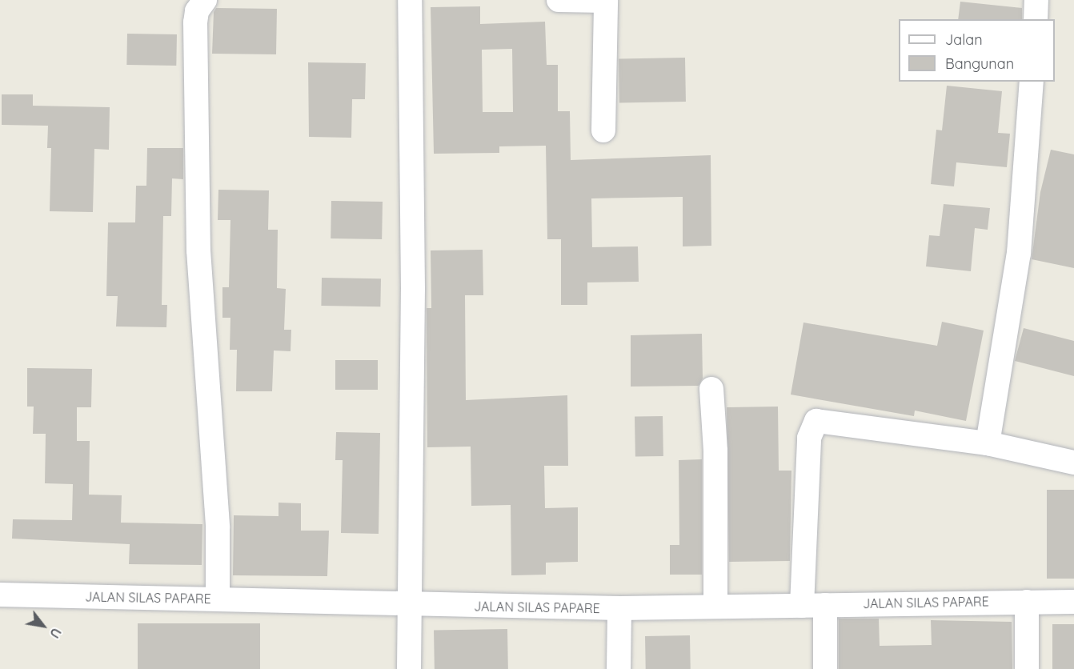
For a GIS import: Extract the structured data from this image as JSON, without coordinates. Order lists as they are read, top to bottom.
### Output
{
  "streets": {
    "street": ["JALAN SILAS PAPARE"]
  },
  "legend": ["Jalan", "Bangunan"],
  "north": "bottom right"
}
